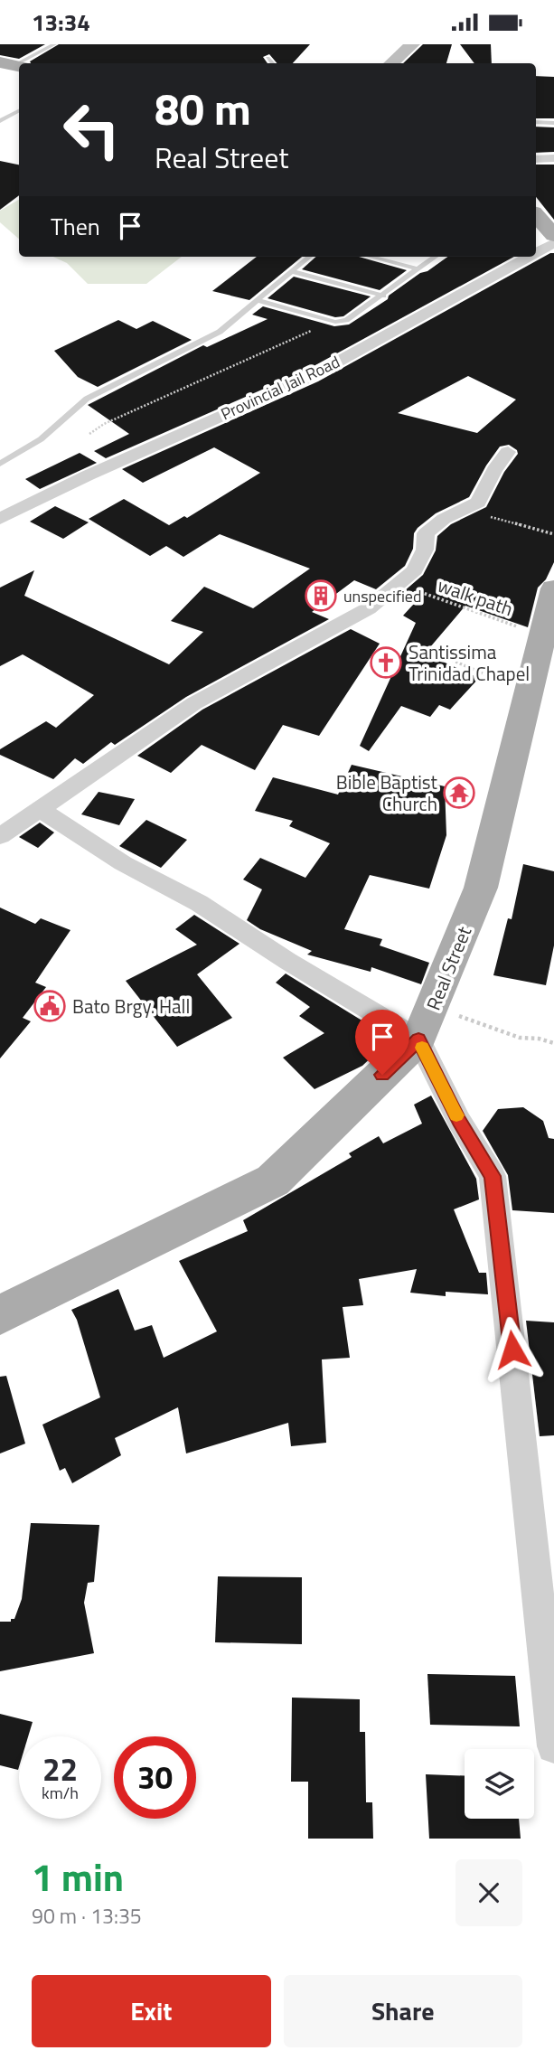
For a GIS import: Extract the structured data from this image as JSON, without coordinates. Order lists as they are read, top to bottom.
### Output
{
  "streets": {
    "main road": ["Real Street"],
    "street": ["Provincial Jail Road"],
    "path": ["walk path"]
  },
  "crossings": [
    ["walk path", "Real Street"]
  ],
  "places": {
    "building": ["unspecified"],
    "church": ["Santissima Trinidad Chapel"],
    "temple": ["Bible Baptist Church"],
    "public building": ["Bato Brgy. Hall"]
  },
  "page": {
    "status": "13:34",
    "turn": ["80 m", "Real Street"],
    "then": "Then",
    "speed": "22 km/h",
    "limit": "30",
    "heading": ["1 min", "90 m · 13:35"],
    "buttons": ["Exit", "Share"]
  }
}
